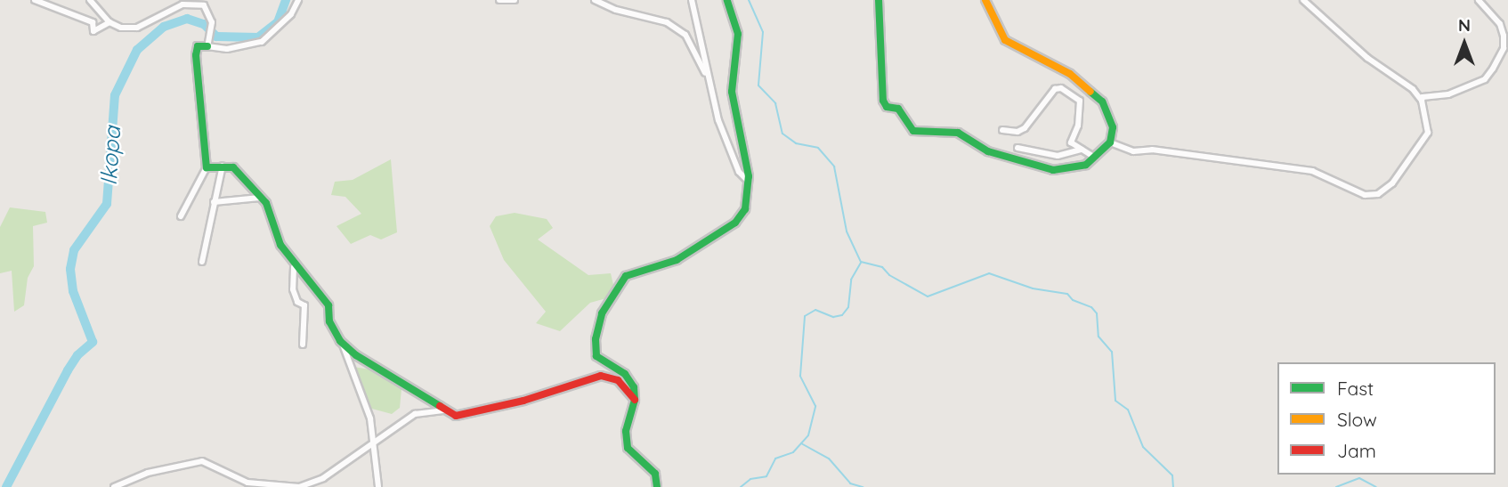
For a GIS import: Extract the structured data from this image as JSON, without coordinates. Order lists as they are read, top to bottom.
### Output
{
  "water": ["Ikopa"],
  "legend": ["Fast", "Slow", "Jam"],
  "north": "top"
}
